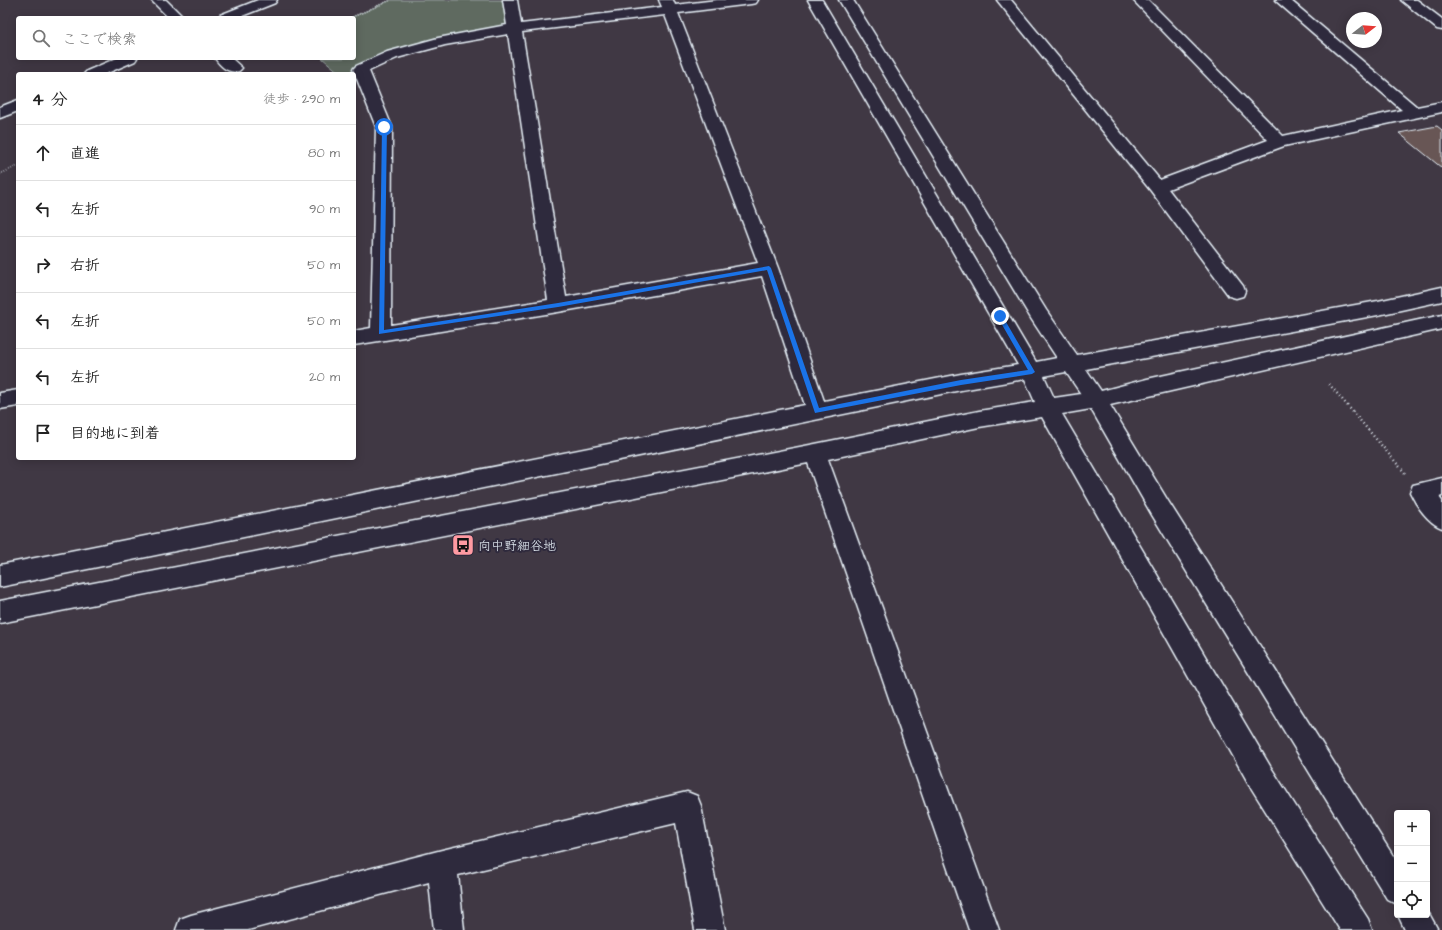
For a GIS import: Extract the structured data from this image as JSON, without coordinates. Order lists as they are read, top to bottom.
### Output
{
  "places": {
    "bus stop": ["向中野細谷地"]
  },
  "north": "right",
  "page": {
    "search": "ここで検索",
    "heading": ["4 分", "徒歩 · 290 m"],
    "list": [
      ["直進", "80 m"],
      ["左折", "90 m"],
      ["右折", "50 m"],
      ["左折", "50 m"],
      ["左折", "20 m"],
      "目的地に到着"
    ],
    "map_buttons": ["+", "−"]
  }
}
